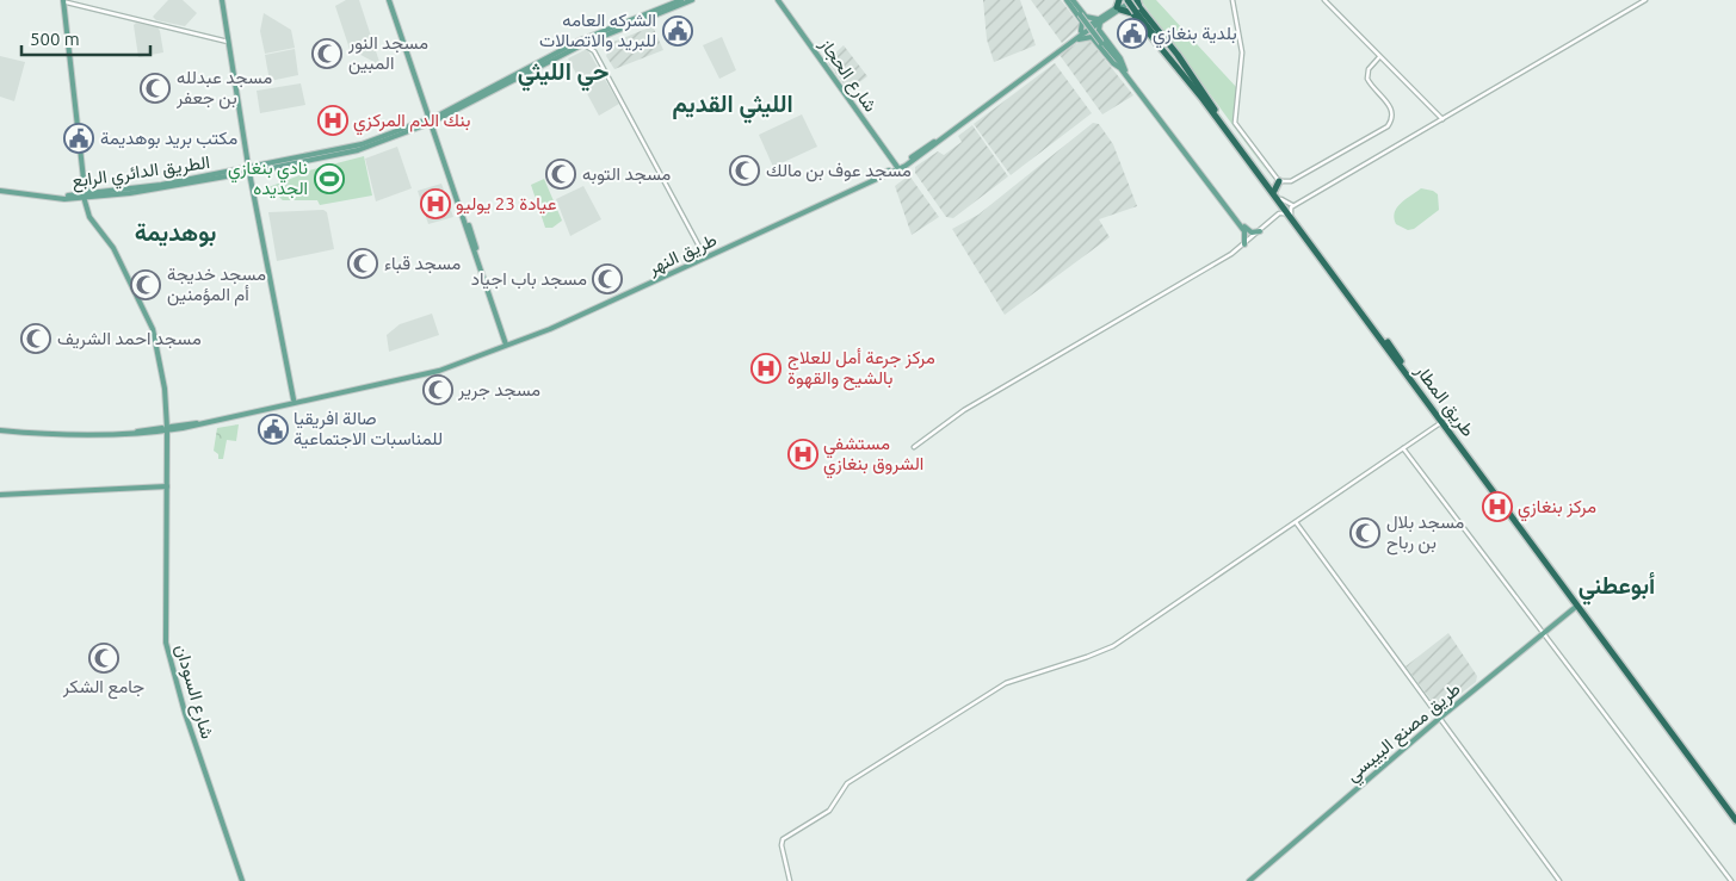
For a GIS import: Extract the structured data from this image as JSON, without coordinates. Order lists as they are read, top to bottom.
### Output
{
  "streets": {
    "highway": ["طريق المطار"],
    "main road": [
      "شارع الحجاز",
      "الطريق الدائري الرابع",
      "طريق النهر",
      "شارع السودان",
      "طريق مصنع البيبسي"
    ]
  },
  "crossings": [
    ["شارع الحجاز", "طريق النهر"],
    ["الطريق الدائري الرابع", "شارع السودان"],
    ["طريق النهر", "طريق المطار"],
    ["طريق المطار", "طريق مصنع البيبسي"]
  ],
  "districts": [
    "حي الليثي",
    "الليثي القديم",
    "بوهديمة",
    "أبوعطني"
  ],
  "places": {
    "public building": [
      "الشركه العامه للبريد والاتصالات",
      "بلدية بنغازي",
      "مكتب بريد بوهديمة",
      "صالة افريقيا للمناسبات الاجتماعية"
    ],
    "mosque": [
      "مسجد النور المبين",
      "مسجد عبدلله بن جعفر",
      "مسجد عوف بن مالك",
      "مسجد التوبه",
      "مسجد قباء",
      "مسجد باب اجياد",
      "مسجد خديجة أم المؤمنين",
      "مسجد احمد الشريف",
      "مسجد جرير",
      "مسجد بلال بن رباح",
      "جامع الشكر"
    ],
    "hospital": [
      "بنك الدم المركزي",
      "عيادة 23 يوليو",
      "مركز جرعة أمل للعلاج بالشيح والقهوة",
      "مستشفي الشروق بنغازي",
      "مركز بنغازي"
    ],
    "sports": ["نادي بنغازي الجديده"]
  },
  "scale_bar": "500 m"
}
